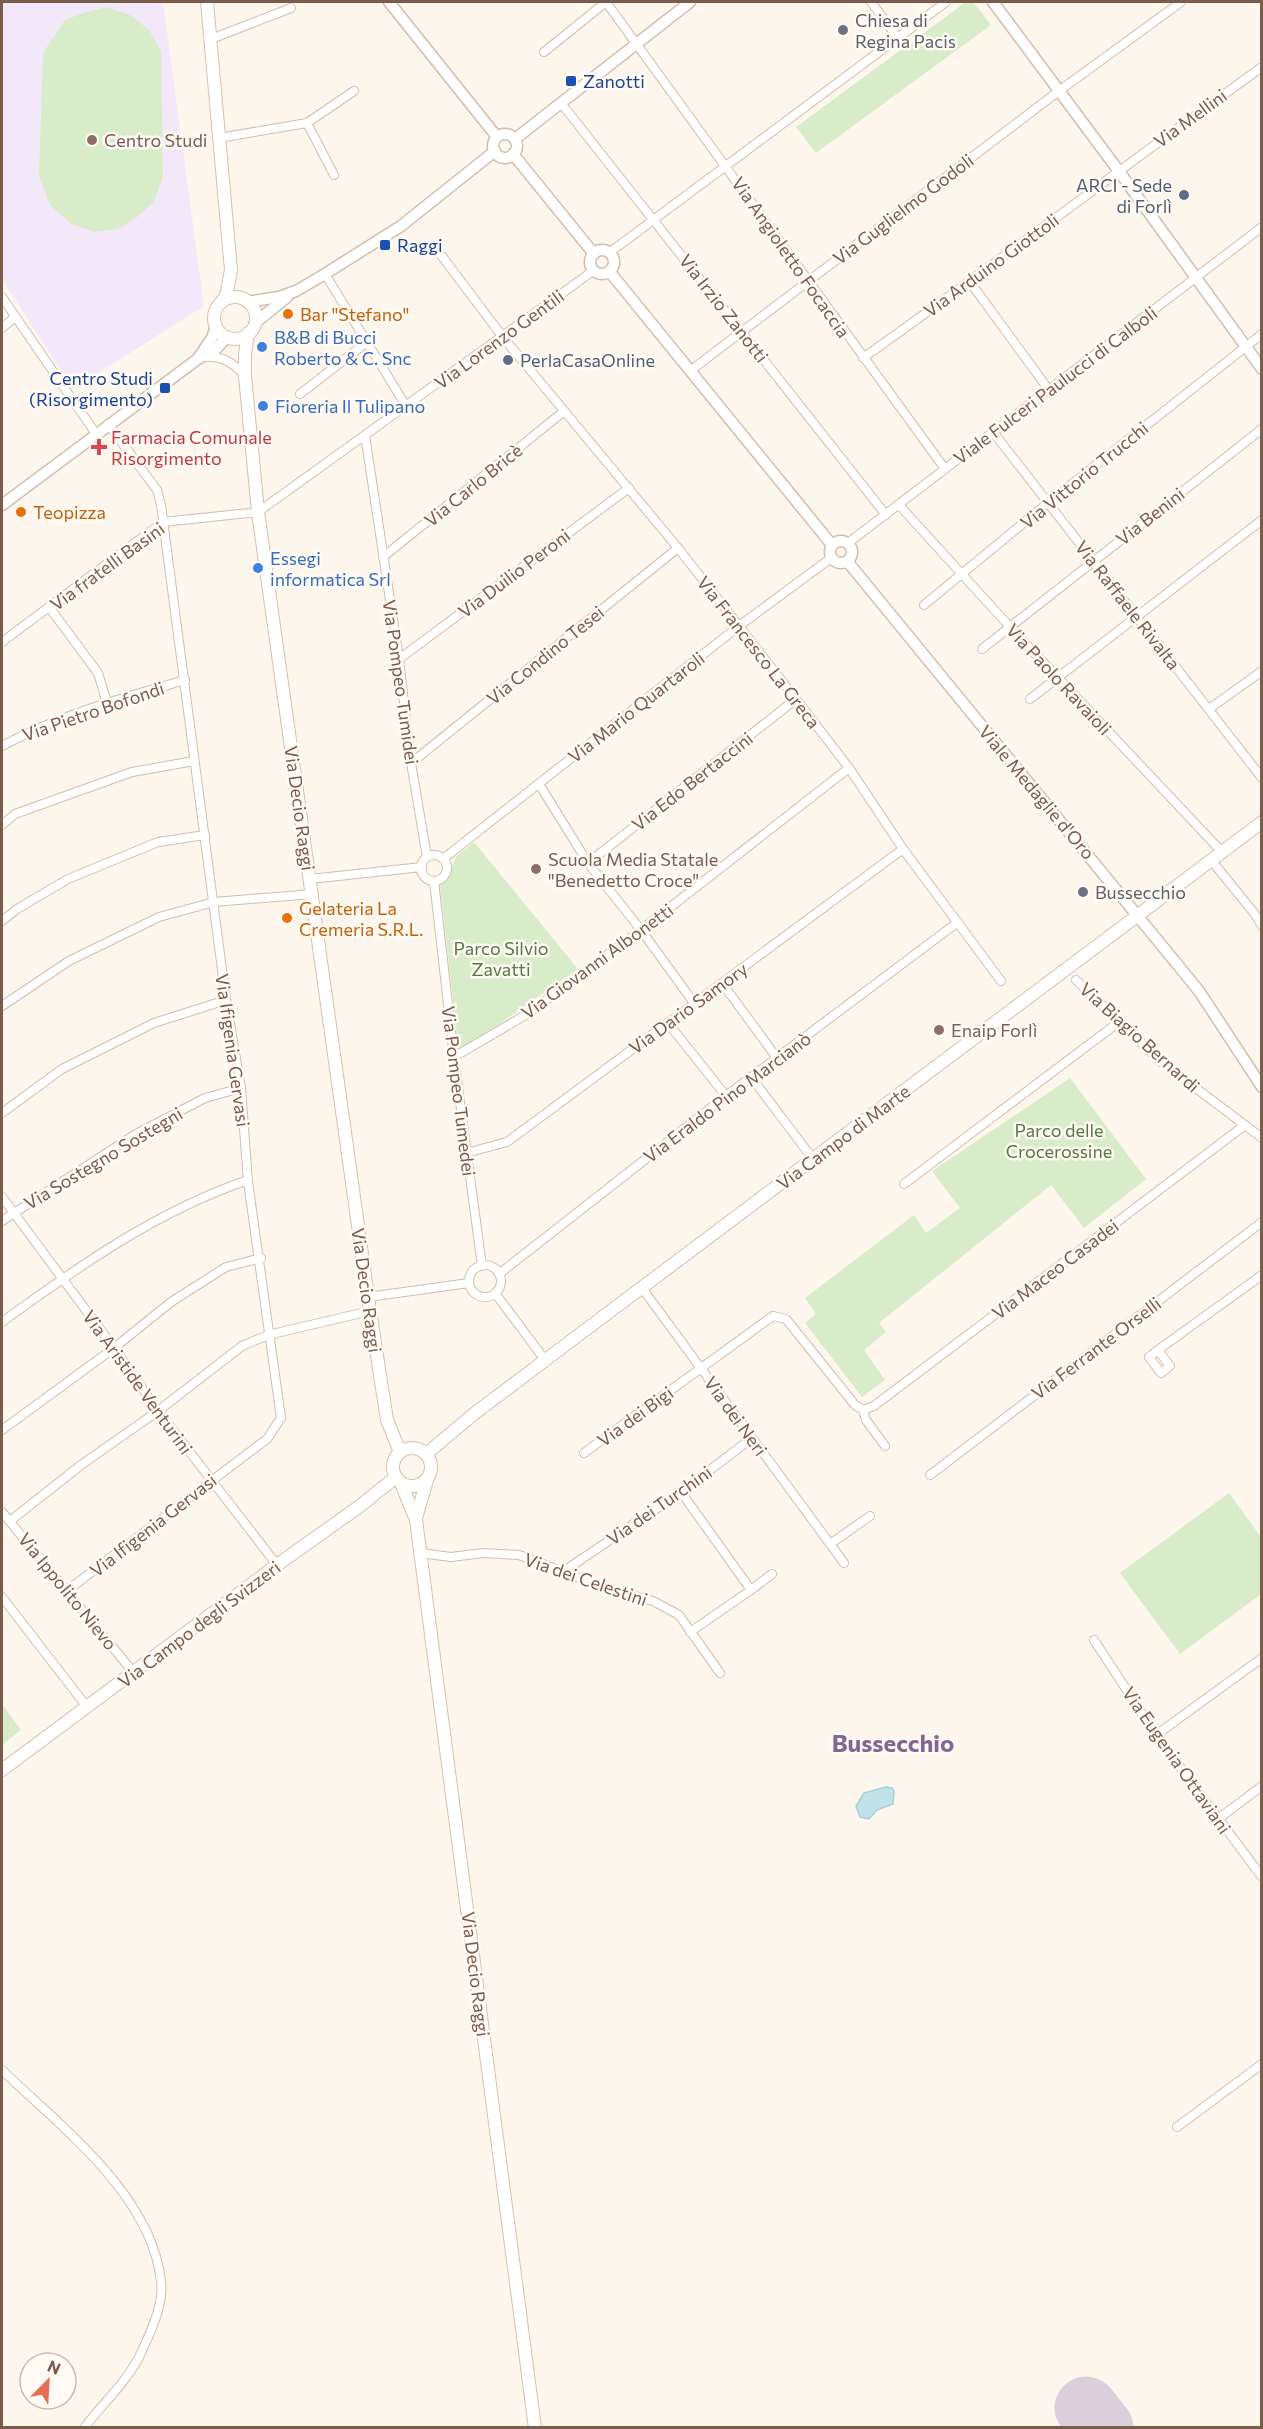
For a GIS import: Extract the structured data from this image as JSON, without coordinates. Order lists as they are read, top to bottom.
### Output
{
  "streets": {
    "main road": ["Via Decio Raggi", "Via Campo di Marte", "Via Campo degli Svizzeri"],
    "street": [
      "Via Mellini",
      "Via Guglielmo Godoli",
      "Via Angioletto Focaccia",
      "Via Arduino Giottoli",
      "Via Irzio Zanotti",
      "Via Lorenzo Gentili",
      "Viale Fulceri Paulucci di Calboli",
      "Via Vittorio Trucchi",
      "Via Carlo Bricè",
      "Via Benini",
      "Via fratelli Basini",
      "Via Duilio Peroni",
      "Via Raffaele Rivalta",
      "Via Francesco La Greca",
      "Via Condino Tesei",
      "Via Paolo Ravaioli",
      "Via Pompeo Tumidei",
      "Via Mario Quartaroli",
      "Via Pietro Bofondi",
      "Via Edo Bertaccini",
      "Viale Medaglie d'Oro",
      "Via Giovanni Albonetti",
      "Via Dario Samory",
      "Via Biagio Bernardi",
      "Via Ifigenia Gervasi",
      "Via Pompeo Tumedei",
      "Via Eraldo Pino Marcianò",
      "Via Sostegno Sostegni",
      "Via Maceo Casadei",
      "Via Ferrante Orselli",
      "Via Aristide Venturini",
      "Via dei Bigi",
      "Via dei Neri",
      "Via dei Turchini",
      "Via dei Celestini",
      "Via Ippolito Nievo",
      "Via Eugenia Ottaviani"
    ]
  },
  "crossings": [
    ["Via Mellini", "Via Arduino Giottoli"],
    ["Via Guglielmo Godoli", "Via Angioletto Focaccia"],
    ["Via Guglielmo Godoli", "Via Irzio Zanotti"],
    ["Via Angioletto Focaccia", "Via Arduino Giottoli"],
    ["Via Angioletto Focaccia", "Viale Fulceri Paulucci di Calboli"],
    ["Via Irzio Zanotti", "Viale Fulceri Paulucci di Calboli"],
    ["Via Lorenzo Gentili", "Via fratelli Basini"],
    ["Via Lorenzo Gentili", "Via Francesco La Greca"],
    ["Via Lorenzo Gentili", "Via Pompeo Tumidei"],
    ["Via Lorenzo Gentili", "Via Decio Raggi"],
    ["Viale Fulceri Paulucci di Calboli", "Via Raffaele Rivalta"],
    ["Viale Fulceri Paulucci di Calboli", "Via Paolo Ravaioli"],
    ["Viale Fulceri Paulucci di Calboli", "Via Mario Quartaroli"],
    ["Viale Fulceri Paulucci di Calboli", "Viale Medaglie d'Oro"],
    ["Via Vittorio Trucchi", "Via Raffaele Rivalta"],
    ["Via Vittorio Trucchi", "Via Paolo Ravaioli"],
    ["Via Carlo Bricè", "Via Francesco La Greca"],
    ["Via Carlo Bricè", "Via Pompeo Tumidei"],
    ["Via Benini", "Via Raffaele Rivalta"],
    ["Via Benini", "Via Paolo Ravaioli"],
    ["Via fratelli Basini", "Via Decio Raggi"],
    ["Via fratelli Basini", "Via Ifigenia Gervasi"],
    ["Via Duilio Peroni", "Via Francesco La Greca"],
    ["Via Duilio Peroni", "Via Pompeo Tumidei"],
    ["Via Francesco La Greca", "Via Condino Tesei"],
    ["Via Francesco La Greca", "Via Mario Quartaroli"],
    ["Via Francesco La Greca", "Via Edo Bertaccini"],
    ["Via Francesco La Greca", "Via Giovanni Albonetti"],
    ["Via Francesco La Greca", "Via Dario Samory"],
    ["Via Francesco La Greca", "Via Eraldo Pino Marcianò"],
    ["Via Condino Tesei", "Via Pompeo Tumidei"],
    ["Via Paolo Ravaioli", "Via Campo di Marte"],
    ["Via Pompeo Tumidei", "Via Mario Quartaroli"],
    ["Via Pompeo Tumidei", "Via Pompeo Tumedei"],
    ["Via Mario Quartaroli", "Viale Medaglie d'Oro"],
    ["Via Mario Quartaroli", "Via Pompeo Tumedei"],
    ["Via Pietro Bofondi", "Via Ifigenia Gervasi"],
    ["Viale Medaglie d'Oro", "Via Campo di Marte"],
    ["Via Decio Raggi", "Via Campo di Marte"],
    ["Via Decio Raggi", "Via dei Celestini"],
    ["Via Decio Raggi", "Via Campo degli Svizzeri"],
    ["Via Giovanni Albonetti", "Via Pompeo Tumedei"],
    ["Via Dario Samory", "Via Pompeo Tumedei"],
    ["Via Biagio Bernardi", "Via Maceo Casadei"],
    ["Via Ifigenia Gervasi", "Via Sostegno Sostegni"],
    ["Via Ifigenia Gervasi", "Via Aristide Venturini"],
    ["Via Ifigenia Gervasi", "Via Ippolito Nievo"],
    ["Via Pompeo Tumedei", "Via Eraldo Pino Marcianò"],
    ["Via Campo di Marte", "Via dei Neri"],
    ["Via Campo di Marte", "Via Campo degli Svizzeri"],
    ["Via Sostegno Sostegni", "Via Aristide Venturini"],
    ["Via Maceo Casadei", "Via dei Bigi"],
    ["Via Aristide Venturini", "Via Campo degli Svizzeri"],
    ["Via dei Bigi", "Via dei Neri"],
    ["Via dei Neri", "Via dei Turchini"],
    ["Via dei Turchini", "Via dei Celestini"],
    ["Via Ippolito Nievo", "Via Campo degli Svizzeri"]
  ],
  "districts": ["Bussecchio"],
  "parks": ["Parco Silvio Zavatti", "Parco delle Crocerossine"],
  "places": {
    "other": [
      "Chiesa di Regina Pacis",
      "Centro Studi",
      "ARCI - Sede di Forlì",
      "Bar \"Stefano\"",
      "B&B di Bucci Roberto & C. Snc",
      "PerlaCasaOnline",
      "Fioreria Il Tulipano",
      "Teopizza",
      "Essegi informatica Srl",
      "Scuola Media Statale \"Benedetto Croce\"",
      "Bussecchio",
      "Gelateria La Cremeria S.R.L.",
      "Enaip Forlì"
    ],
    "transit": ["Zanotti", "Raggi", "Centro Studi (Risorgimento)"],
    "health": ["Farmacia Comunale Risorgimento"]
  },
  "north": "top right"
}
